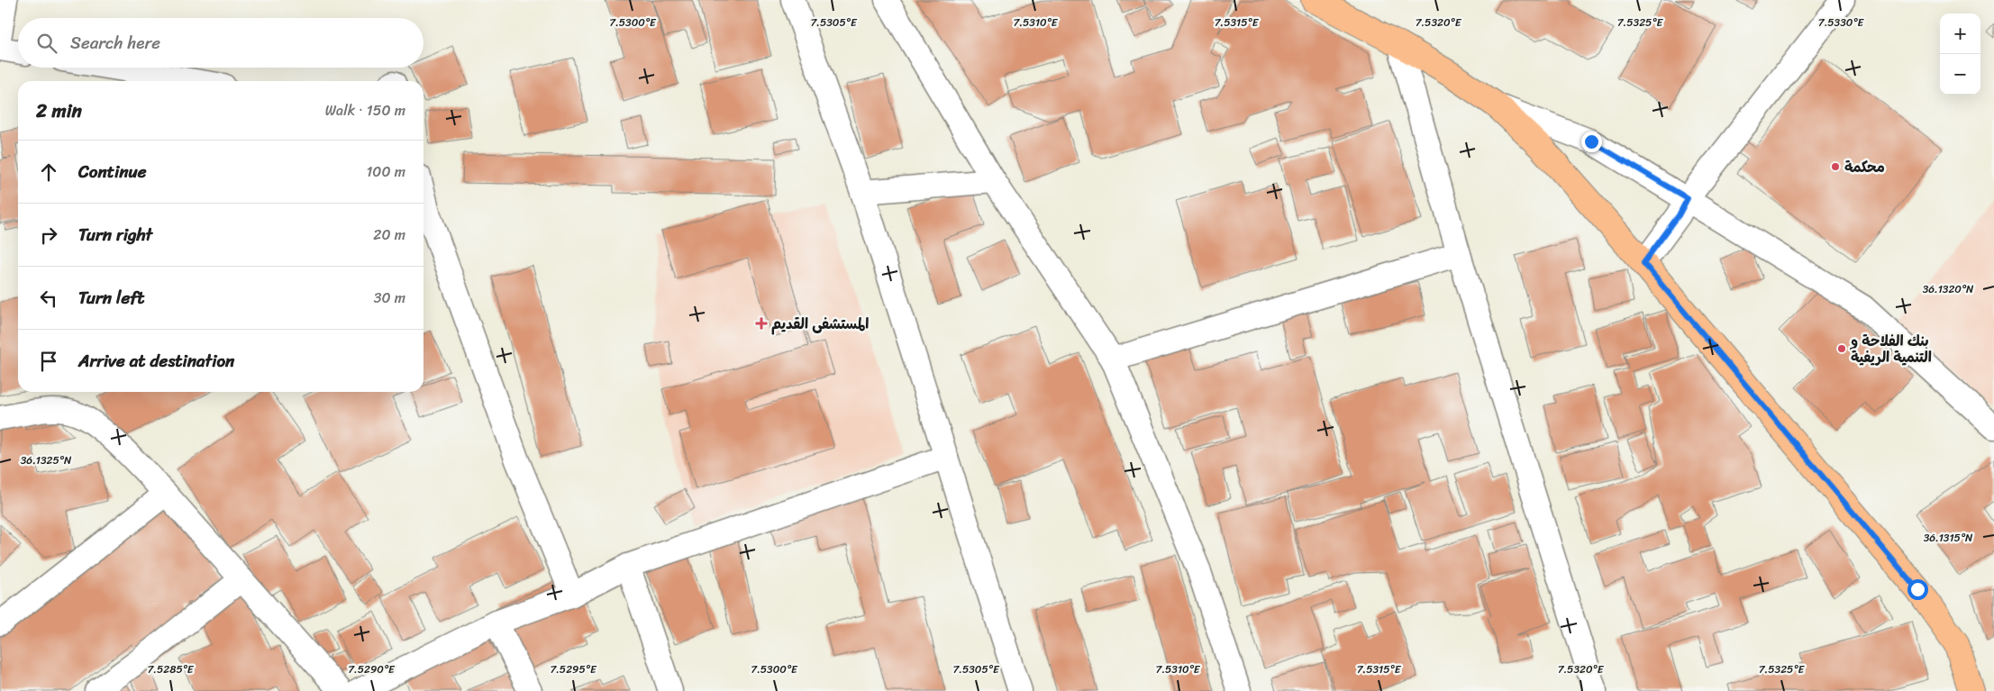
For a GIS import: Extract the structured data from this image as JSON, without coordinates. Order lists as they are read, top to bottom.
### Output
{
  "places": {
    "other": ["محكمة", "بنك الفلاحة و التنمية الريفية"],
    "health": ["المستشفى القديم"]
  },
  "page": {
    "map_buttons": ["+", "−"],
    "search": "Search here",
    "heading": ["2 min", "Walk · 150 m"],
    "list": [
      ["Continue", "100 m"],
      ["Turn right", "20 m"],
      ["Turn left", "30 m"],
      "Arrive at destination"
    ]
  },
  "coordinates": [
    "7.5300°E",
    "7.5305°E",
    "7.5310°E",
    "7.5315°E",
    "7.5320°E",
    "7.5325°E",
    "7.5330°E",
    "36.1320°N",
    "36.1325°N",
    "36.1315°N",
    "7.5285°E",
    "7.5290°E",
    "7.5295°E"
  ]
}
